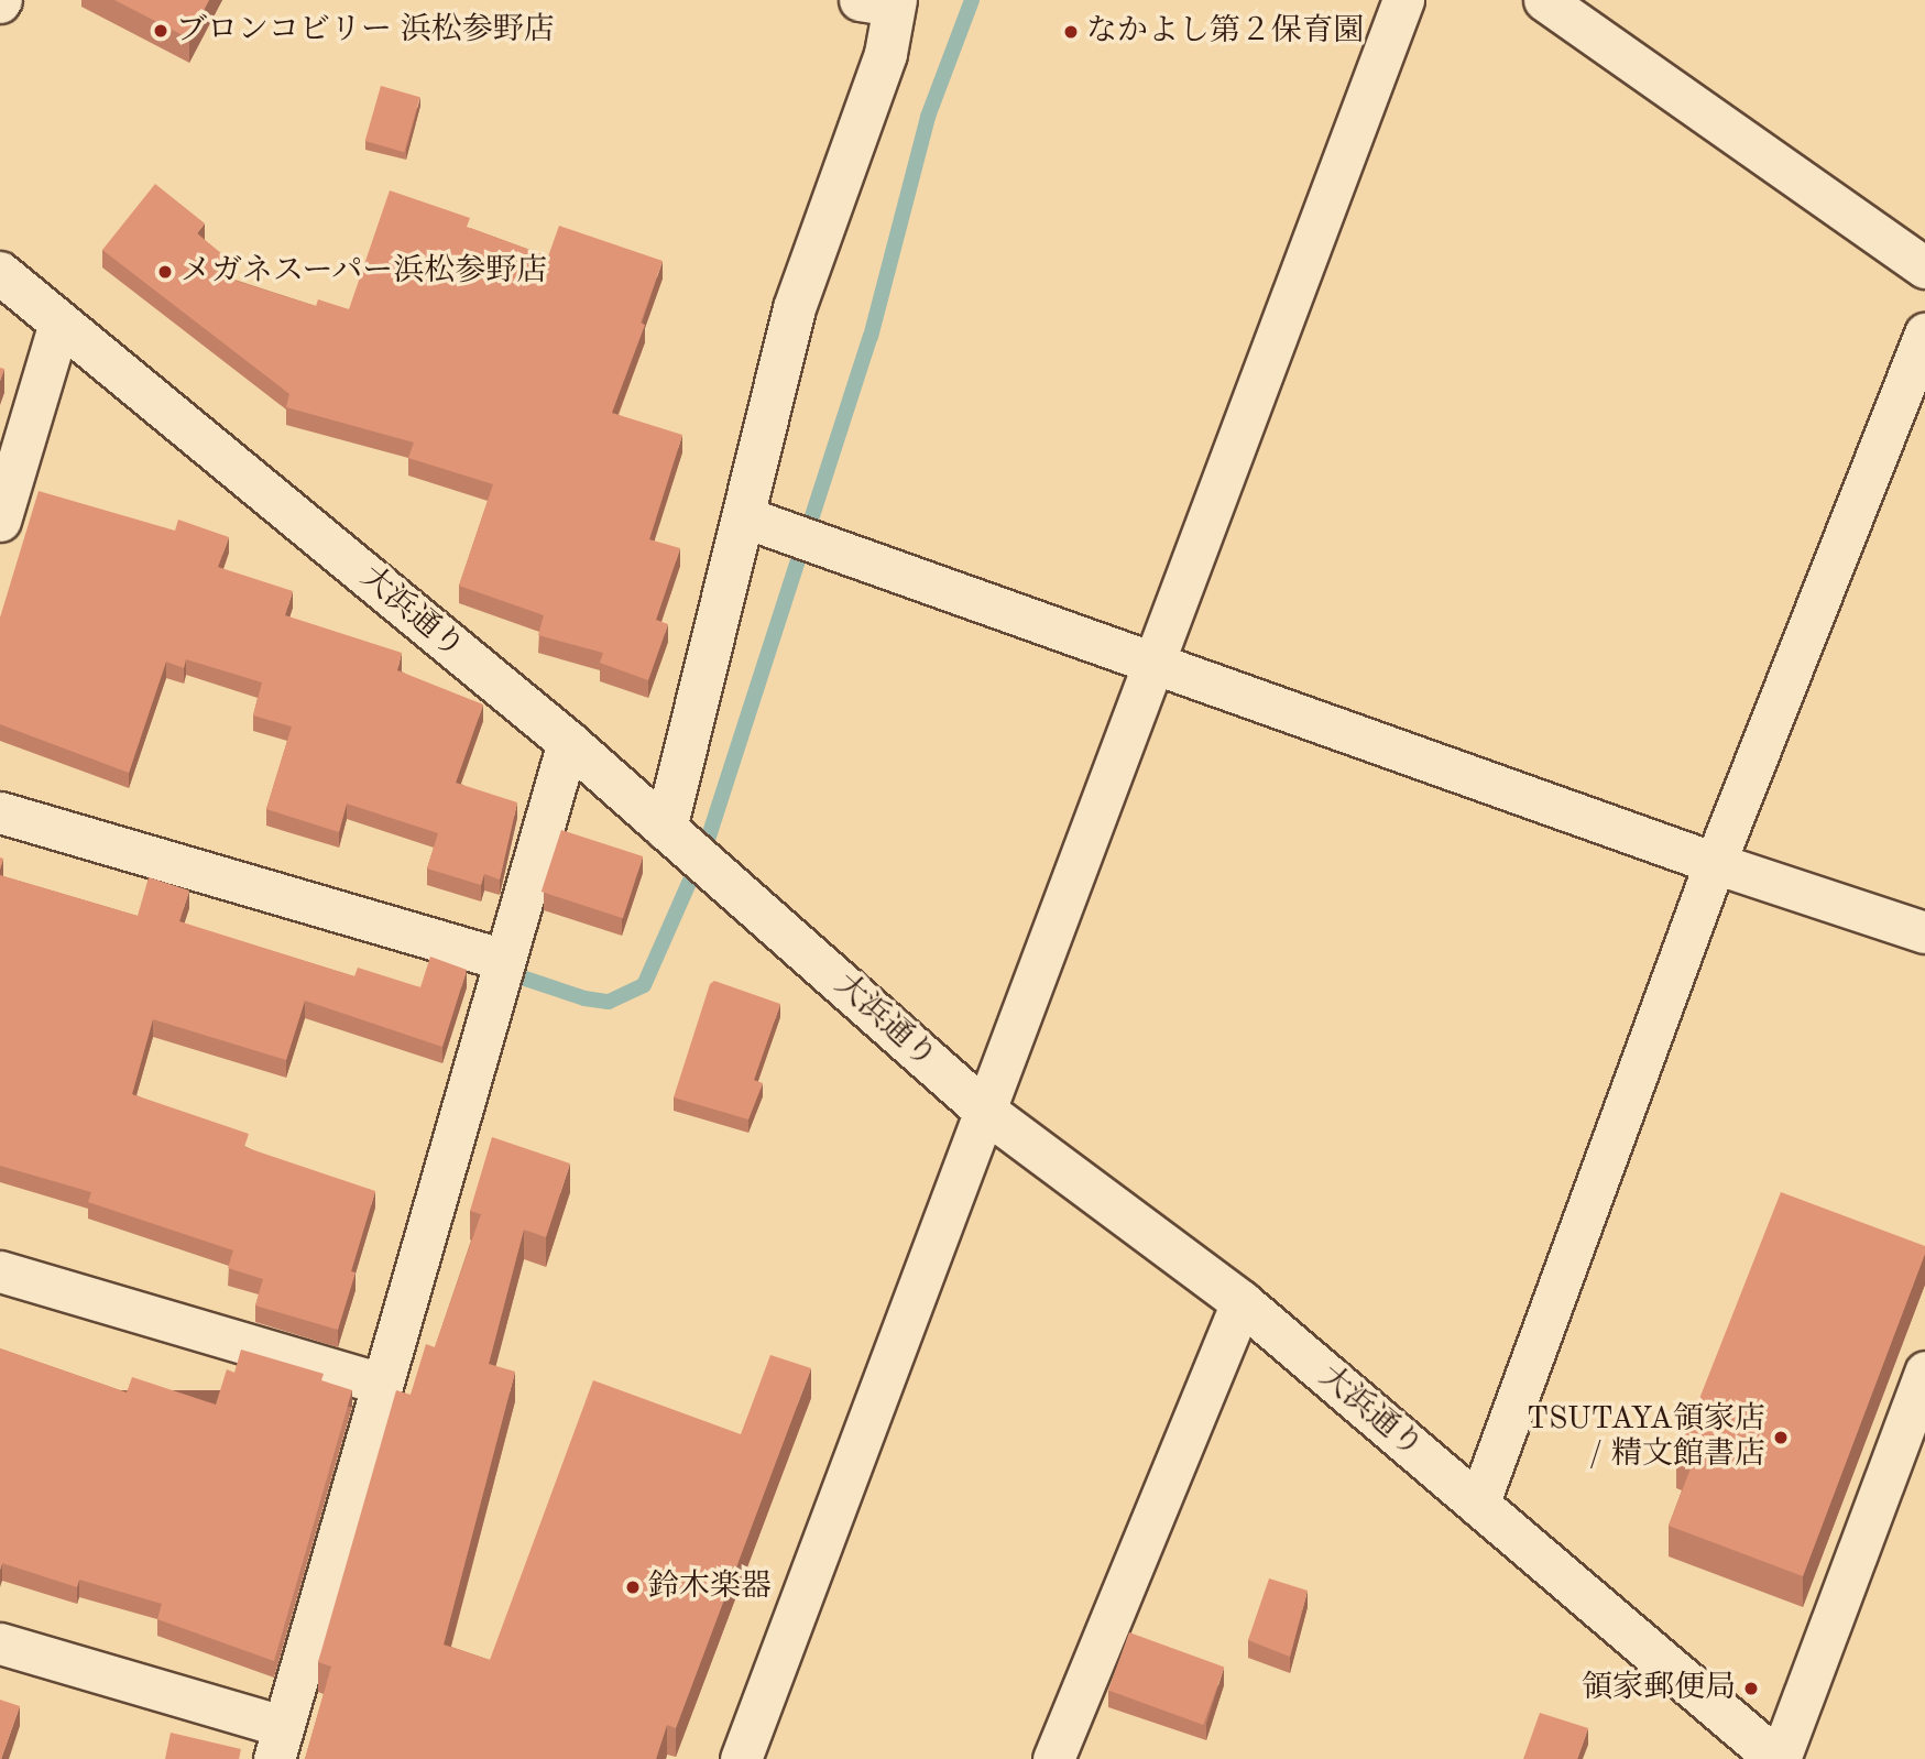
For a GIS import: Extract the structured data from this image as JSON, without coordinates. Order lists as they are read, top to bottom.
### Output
{
  "streets": {
    "street": ["大浜通り"]
  },
  "places": [
    "ブロンコビリー 浜松参野店",
    "なかよし第２保育園",
    "メガネスーパー浜松参野店",
    "TSUTAYA領家店 / 精文館書店",
    "鈴木楽器",
    "領家郵便局"
  ]
}
